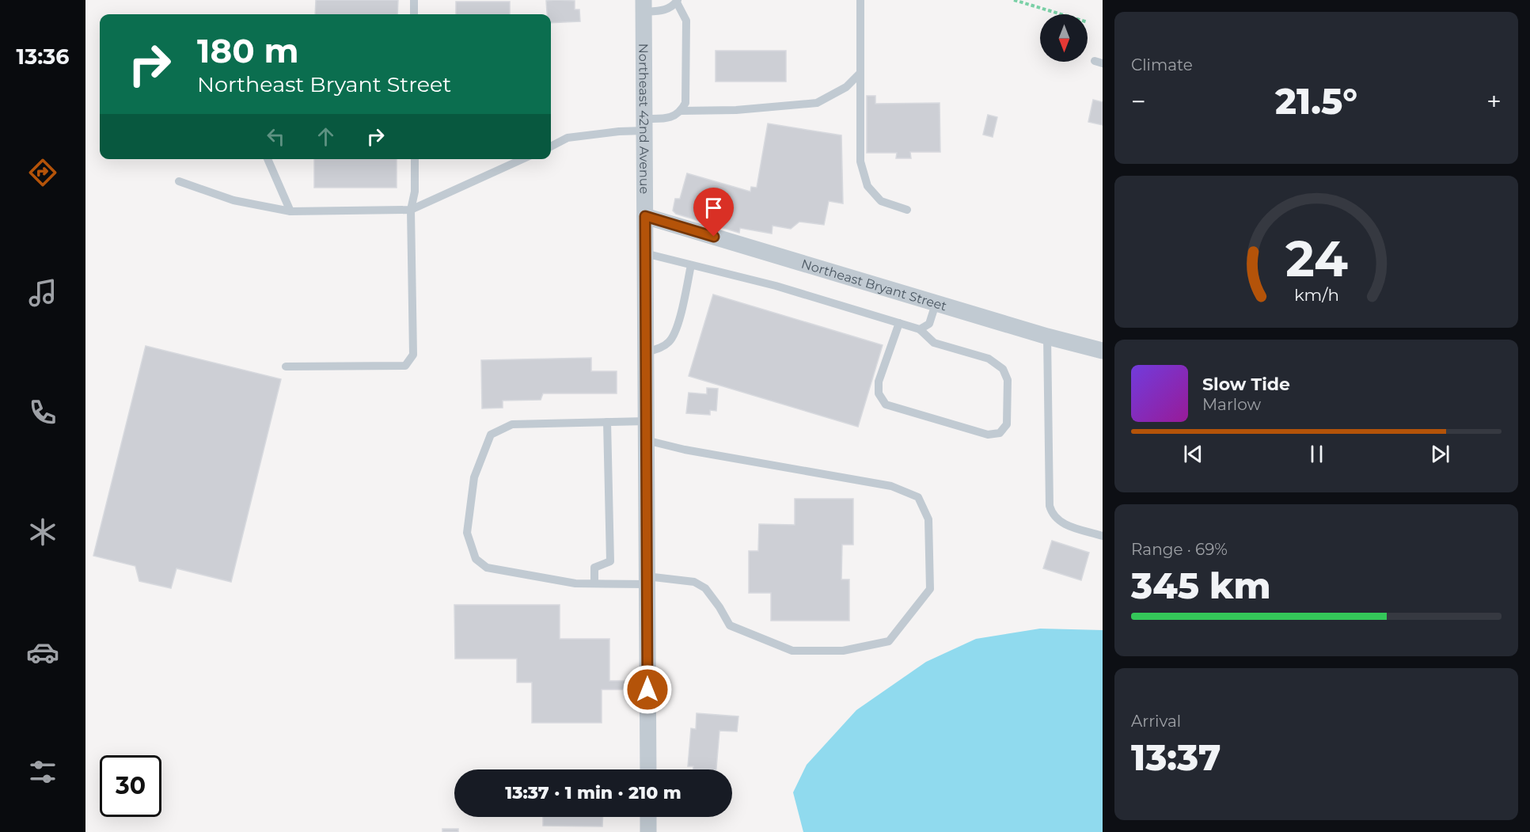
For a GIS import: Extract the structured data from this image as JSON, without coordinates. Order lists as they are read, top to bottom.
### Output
{
  "streets": {
    "street": ["Northeast 42nd Avenue", "Northeast Bryant Street"]
  },
  "crossings": [
    ["Northeast 42nd Avenue", "Northeast Bryant Street"]
  ],
  "north": "bottom",
  "page": {
    "tabs": "13:36",
    "tile": [
      "Climate",
      ["Range · 69%", "345 km"],
      ["Arrival", "13:37"]
    ],
    "turn": ["180 m", "Northeast Bryant Street"],
    "heat": ["−", "21.5°", "+"],
    "song": ["Slow Tide", "Marlow"],
    "limit": "30",
    "trip": "13:37 · 1 min · 210 m",
    "gauge": ["24", "km/h"]
  }
}
